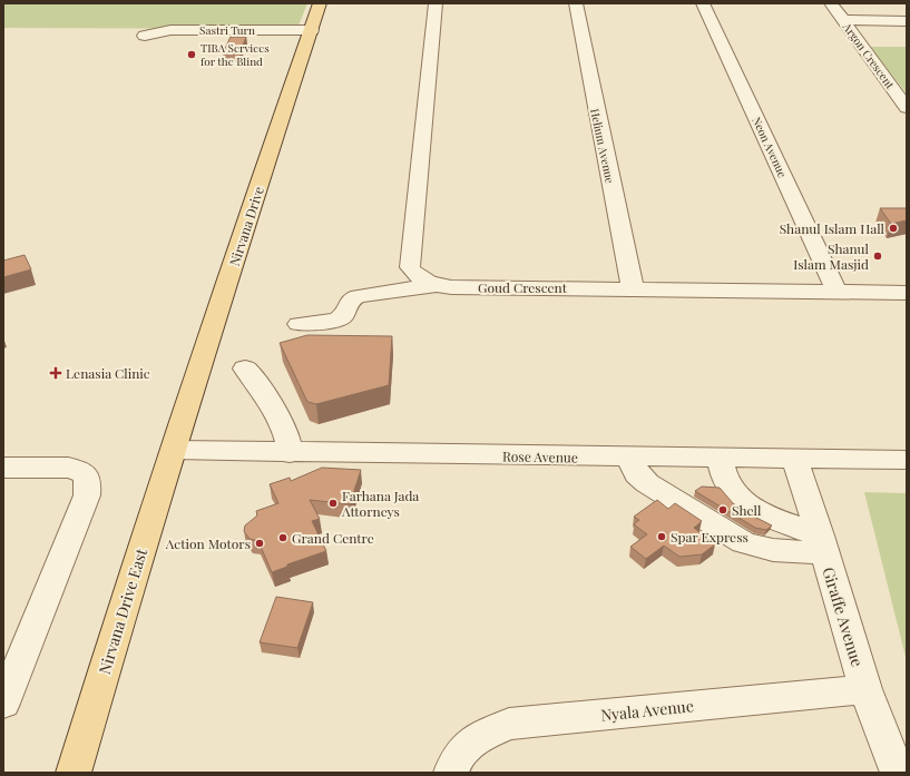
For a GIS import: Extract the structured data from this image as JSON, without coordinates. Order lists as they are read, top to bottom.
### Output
{
  "streets": {
    "main road": ["Nirvana Drive", "Nirvana Drive East"],
    "street": [
      "Sastri Turn",
      "Argon Crescent",
      "Helium Avenue",
      "Neon Avenue",
      "Goud Crescent",
      "Rose Avenue",
      "Giraffe Avenue",
      "Nyala Avenue"
    ]
  },
  "crossings": [
    ["Sastri Turn", "Nirvana Drive"],
    ["Helium Avenue", "Goud Crescent"],
    ["Neon Avenue", "Goud Crescent"],
    ["Nirvana Drive", "Rose Avenue"],
    ["Nirvana Drive", "Nirvana Drive East"],
    ["Rose Avenue", "Nirvana Drive East"],
    ["Rose Avenue", "Giraffe Avenue"],
    ["Giraffe Avenue", "Nyala Avenue"]
  ],
  "places": {
    "other": [
      "TIBA Services for the Blind",
      "Shanul Islam Hall",
      "Shanul Islam Masjid",
      "Farhana Jada Attorneys",
      "Shell",
      "Spar Express",
      "Grand Centre",
      "Action Motors"
    ],
    "health": ["Lenasia Clinic"]
  }
}
